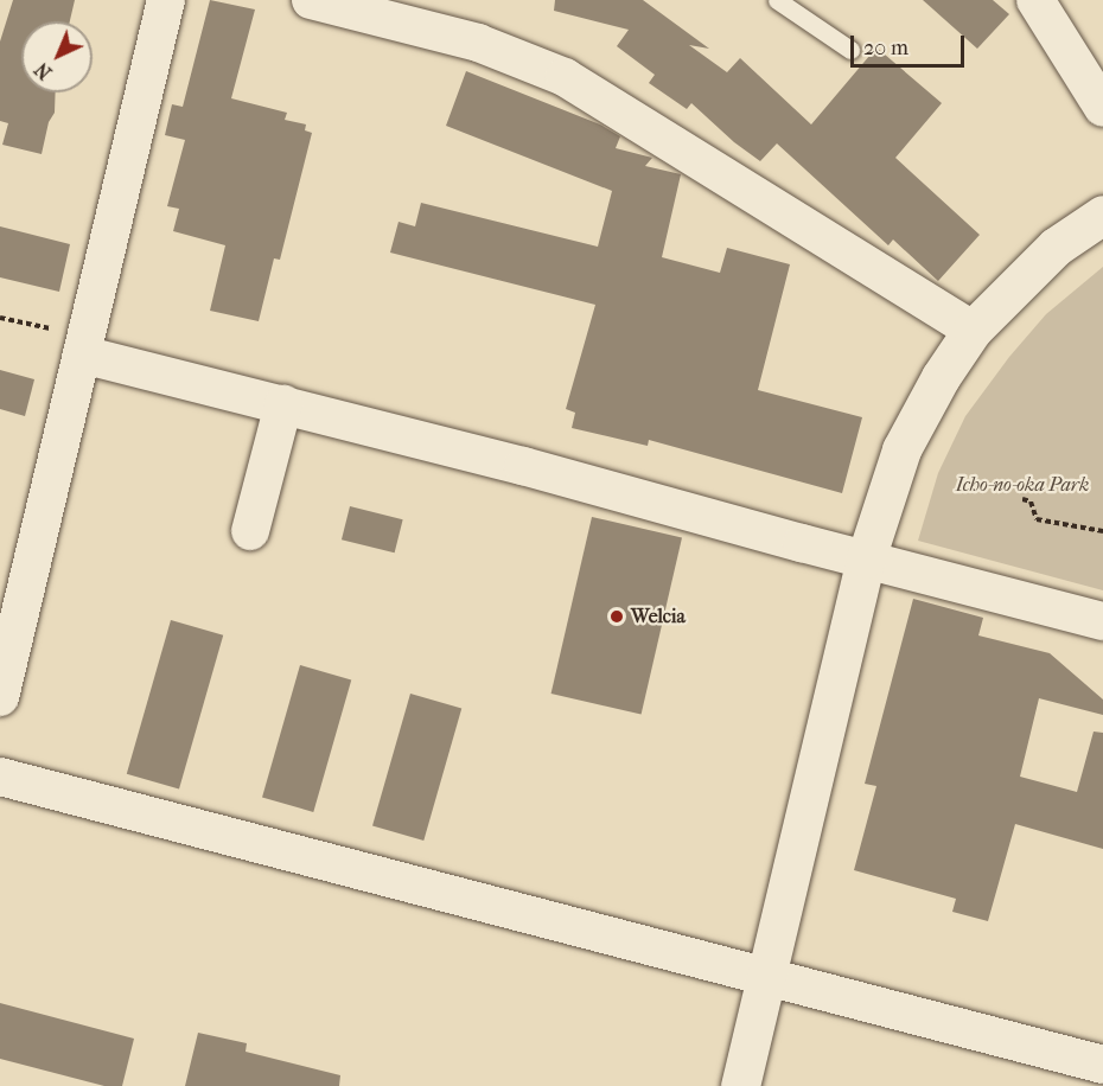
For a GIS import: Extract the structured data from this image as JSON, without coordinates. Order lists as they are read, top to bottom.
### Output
{
  "parks": ["Icho-no-oka Park"],
  "places": ["Welcia"],
  "scale_bar": "20 m",
  "north": "bottom left"
}
